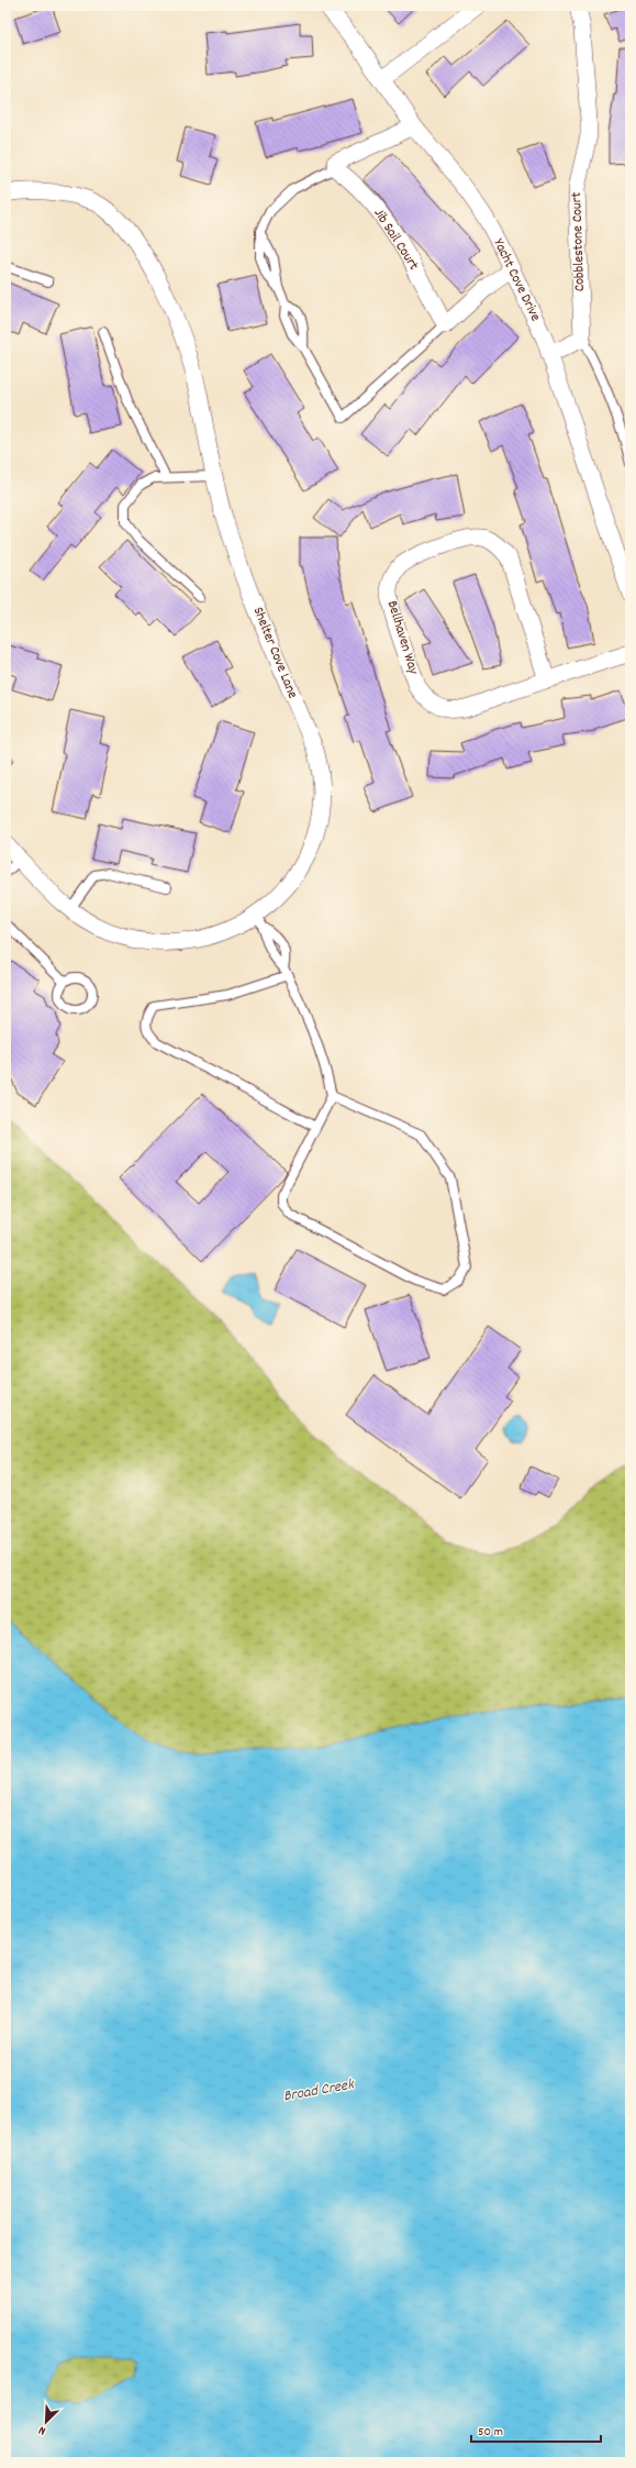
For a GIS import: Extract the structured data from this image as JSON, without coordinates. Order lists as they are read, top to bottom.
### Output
{
  "streets": {
    "street": [
      "Jib Sail Court",
      "Cobblestone Court",
      "Yacht Cove Drive",
      "Bellhaven Way",
      "Shelter Cove Lane"
    ]
  },
  "water": ["Broad Creek"],
  "scale_bar": "50 m",
  "north": "bottom left"
}
